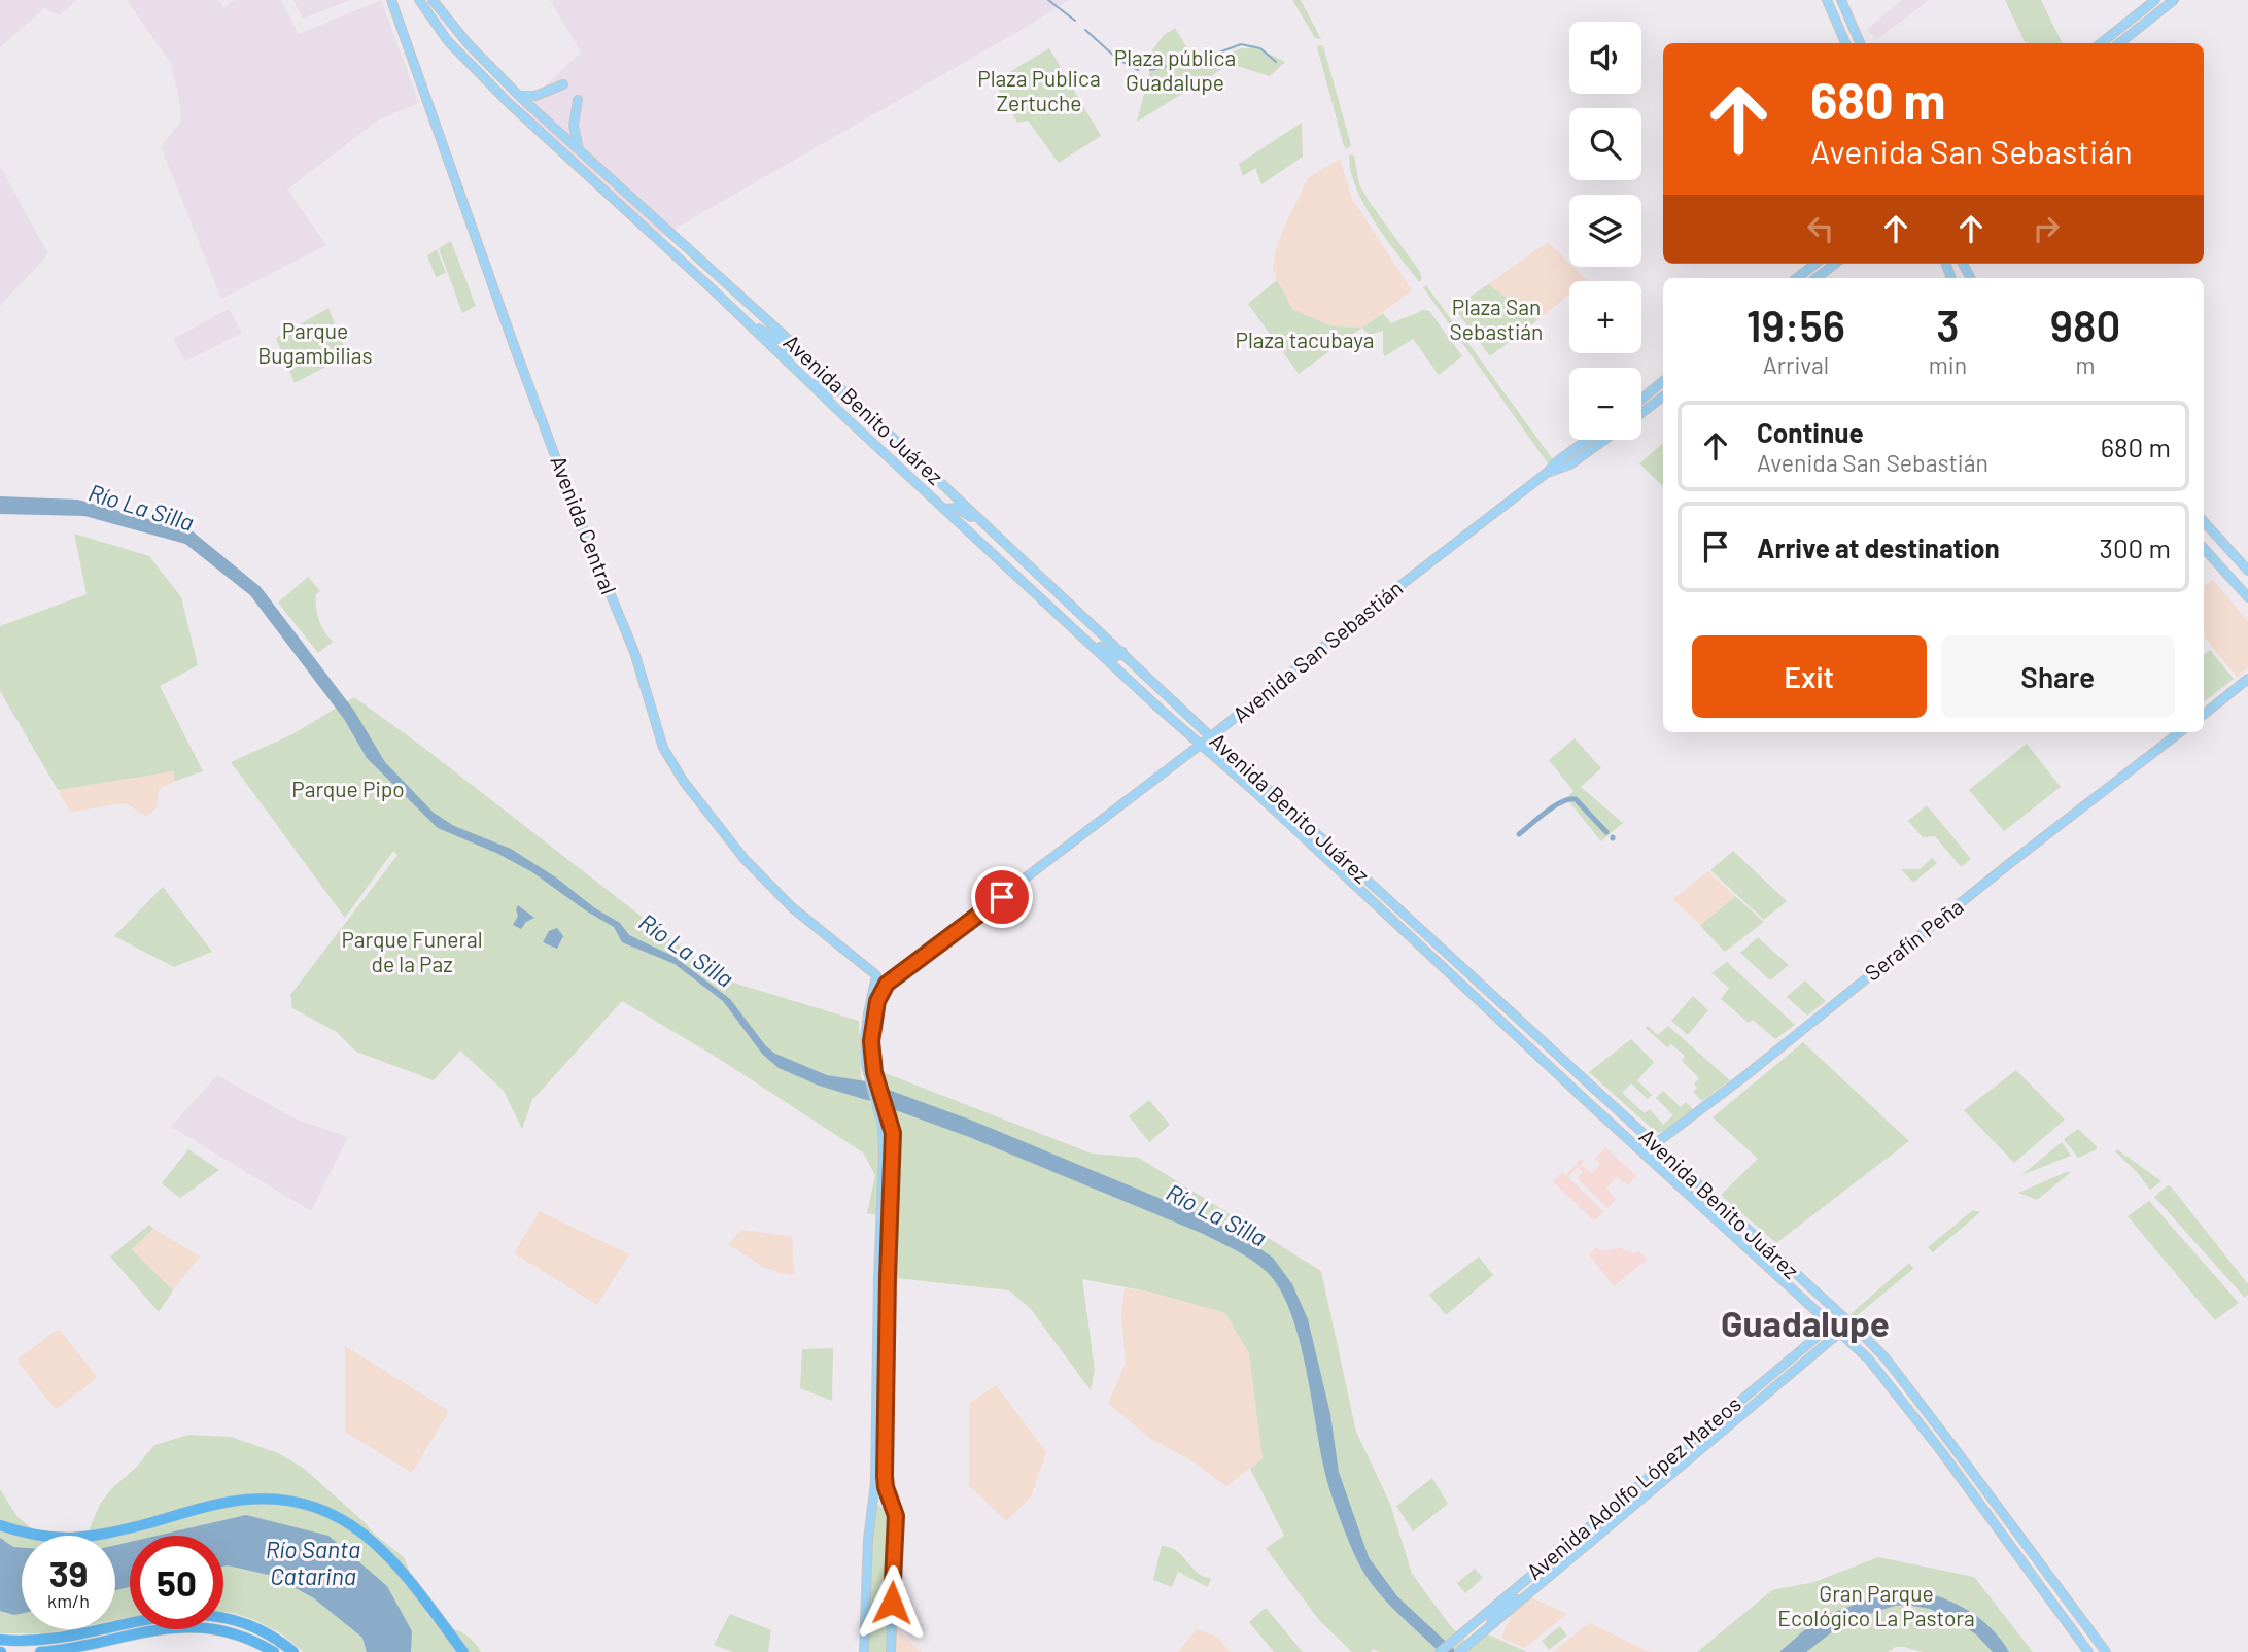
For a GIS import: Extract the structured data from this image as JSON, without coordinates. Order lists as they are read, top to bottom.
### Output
{
  "streets": {
    "main road": [
      "Avenida Benito Juárez",
      "Avenida Central",
      "Avenida San Sebastián",
      "Serafín Peña",
      "Avenida Adolfo López Mateos"
    ]
  },
  "crossings": [
    ["Avenida Benito Juárez", "Avenida San Sebastián"],
    ["Avenida Benito Juárez", "Serafín Peña"],
    ["Avenida Benito Juárez", "Avenida Adolfo López Mateos"],
    ["Avenida Central", "Avenida San Sebastián"]
  ],
  "districts": ["Guadalupe"],
  "water": ["Río La Silla", "Río Santa Catarina"],
  "parks": [
    "Plaza pública Guadalupe",
    "Plaza Publica Zertuche",
    "Plaza San Sebastián",
    "Parque Bugambilias",
    "Plaza tacubaya",
    "Parque Pipo",
    "Parque Funeral de la Paz",
    "Gran Parque Ecológico La Pastora"
  ],
  "page": {
    "map_buttons": ["+", "−"],
    "turn": ["680 m", "Avenida San Sebastián"],
    "eta": [
      "19:56",
      "Arrival",
      "3",
      "min",
      "980",
      "m"
    ],
    "list": [
      {
        "name": "Continue",
        "note": "Avenida San Sebastián",
        "value": "680 m"
      },
      {
        "name": "Arrive at destination",
        "value": "300 m"
      }
    ],
    "buttons": ["Exit", "Share"],
    "speed": "39 km/h",
    "limit": "50"
  }
}
